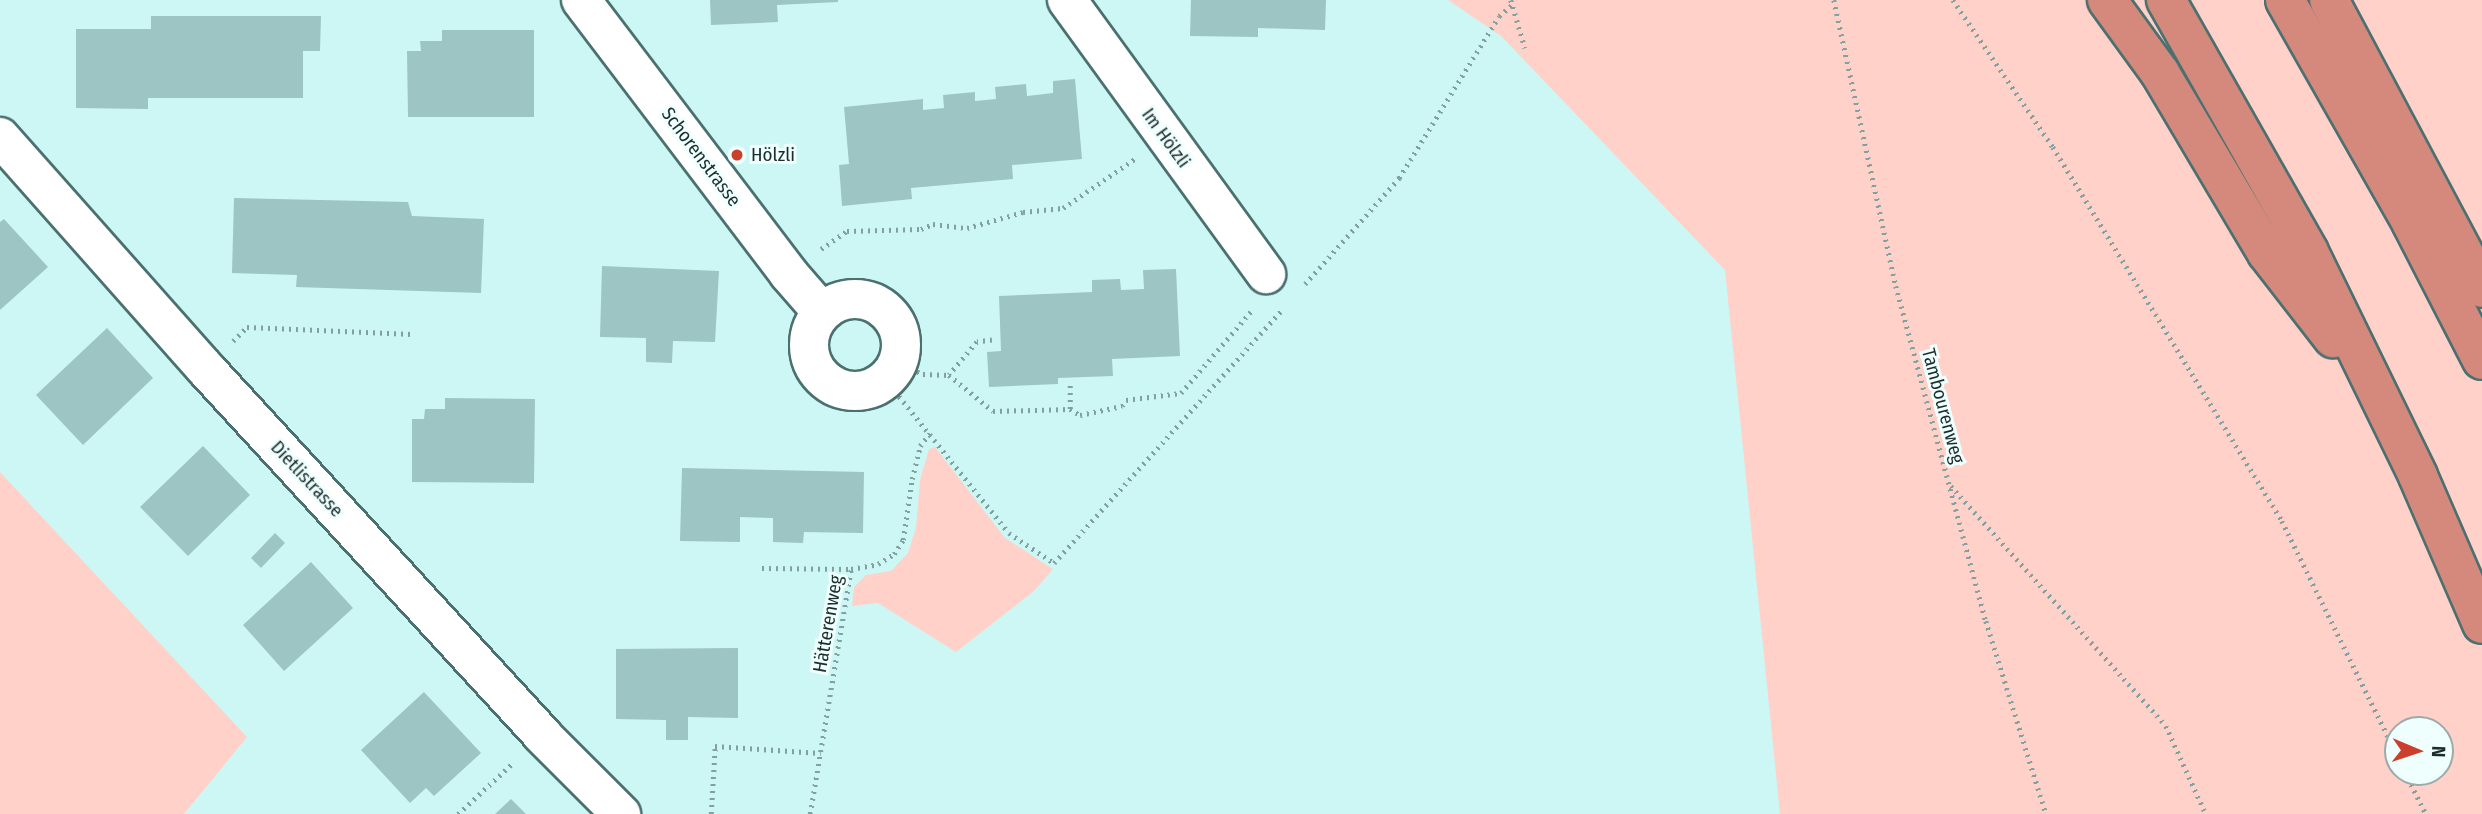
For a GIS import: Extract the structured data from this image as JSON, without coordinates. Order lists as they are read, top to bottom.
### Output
{
  "streets": {
    "street": ["Im Hölzli", "Schorenstrasse", "Dietlistrasse"],
    "path": ["Tambourenweg", "Hätterenweg"]
  },
  "places": ["Hölzli"],
  "north": "right"
}
